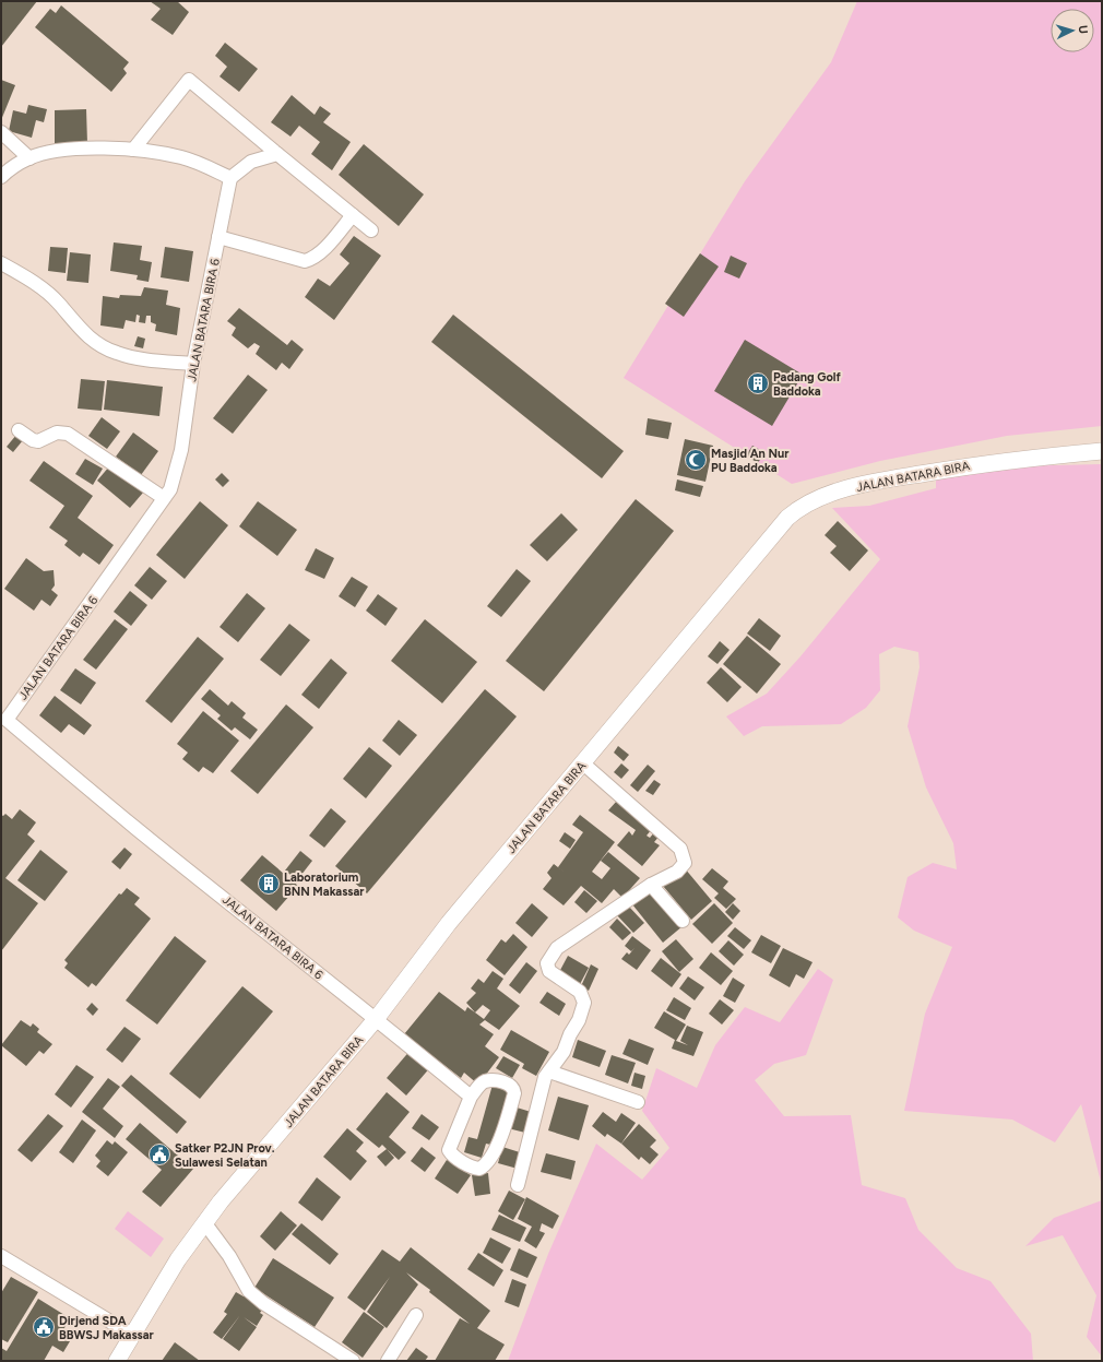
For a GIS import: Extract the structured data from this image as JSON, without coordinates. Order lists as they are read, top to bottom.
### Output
{
  "streets": {
    "street": ["JALAN BATARA BIRA 6", "JALAN BATARA BIRA"]
  },
  "crossings": [
    ["JALAN BATARA BIRA 6", "JALAN BATARA BIRA"]
  ],
  "places": {
    "building": ["Padang Golf Baddoka", "Laboratorium BNN Makassar"],
    "mosque": ["Masjid An Nur PU Baddoka"],
    "public building": ["Satker P2JN Prov. Sulawesi Selatan", "Dirjend SDA BBWSJ Makassar"]
  },
  "north": "right"
}
